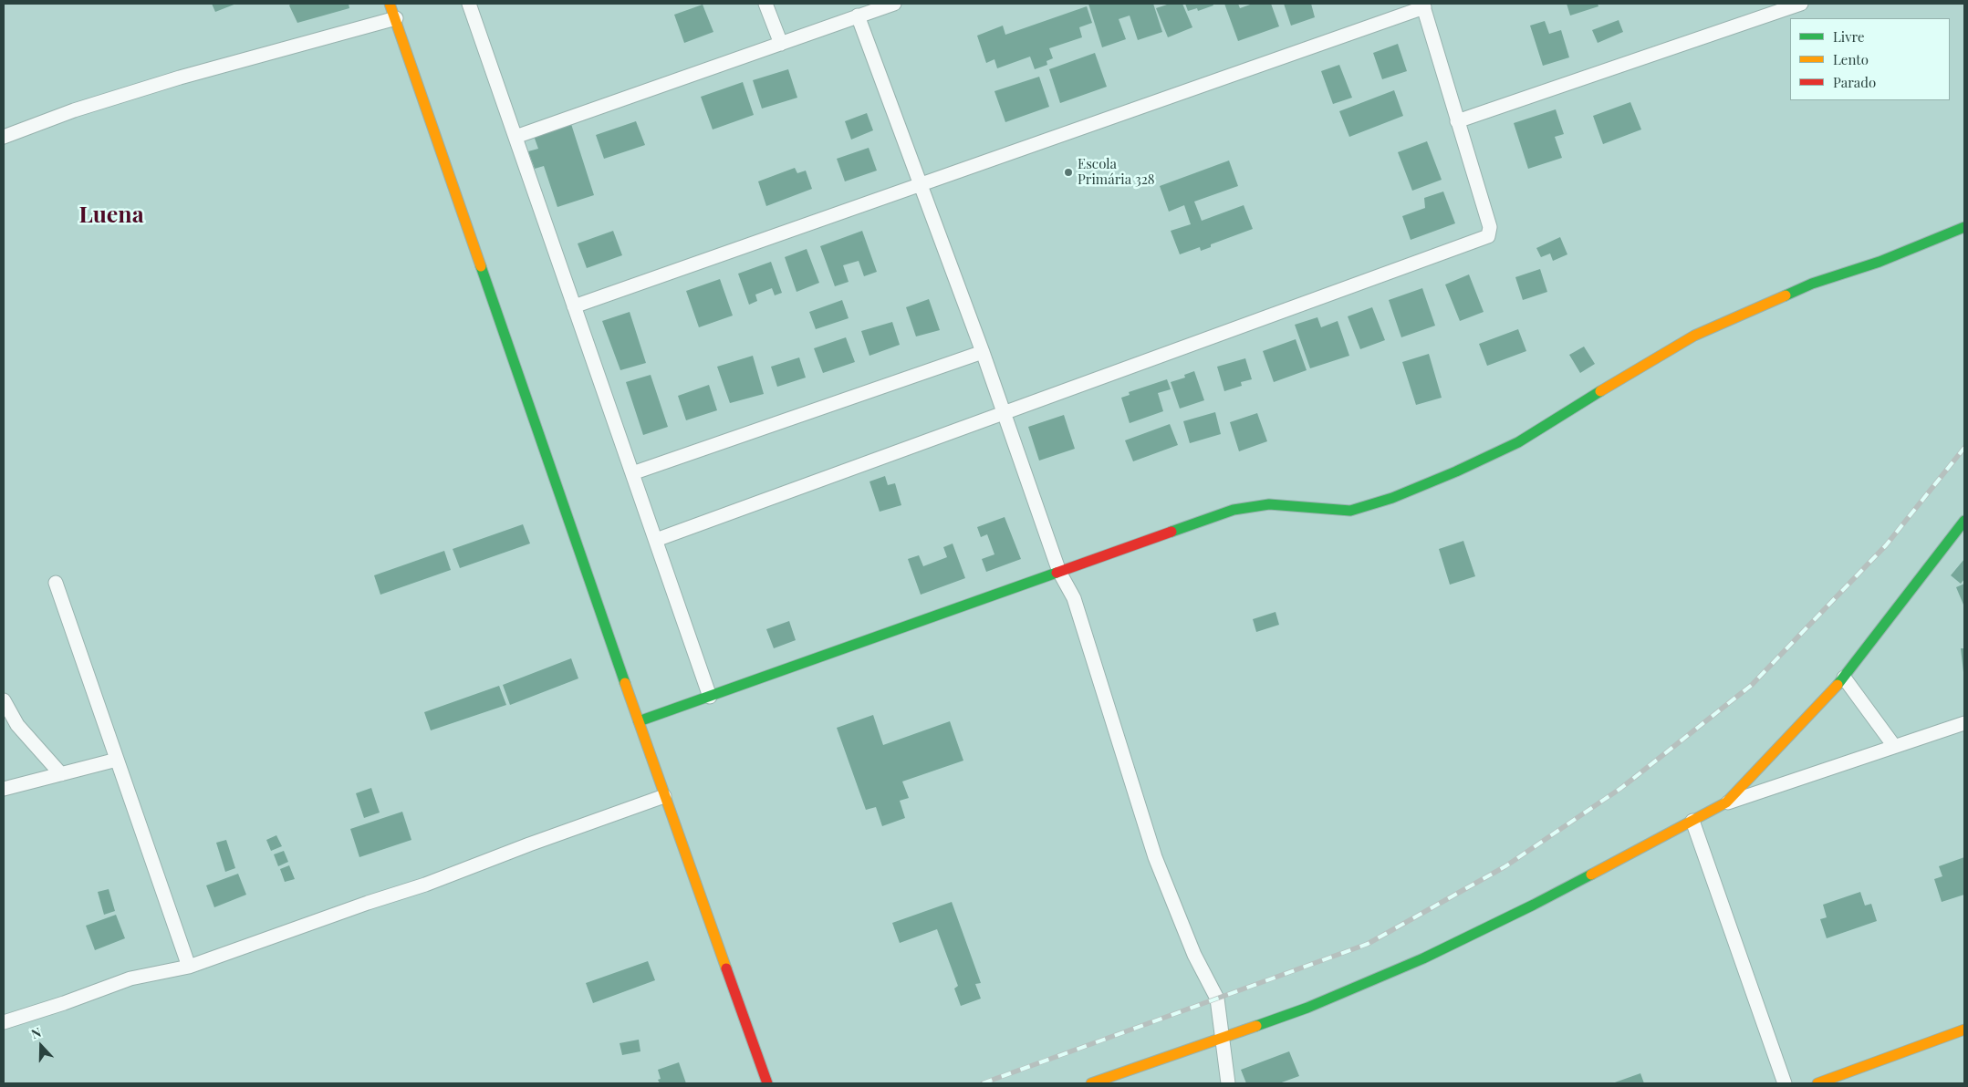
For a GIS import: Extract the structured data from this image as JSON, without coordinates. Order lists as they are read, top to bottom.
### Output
{
  "districts": ["Luena"],
  "places": ["Escola Primária 328"],
  "legend": ["Livre", "Lento", "Parado"],
  "north": "top"
}
